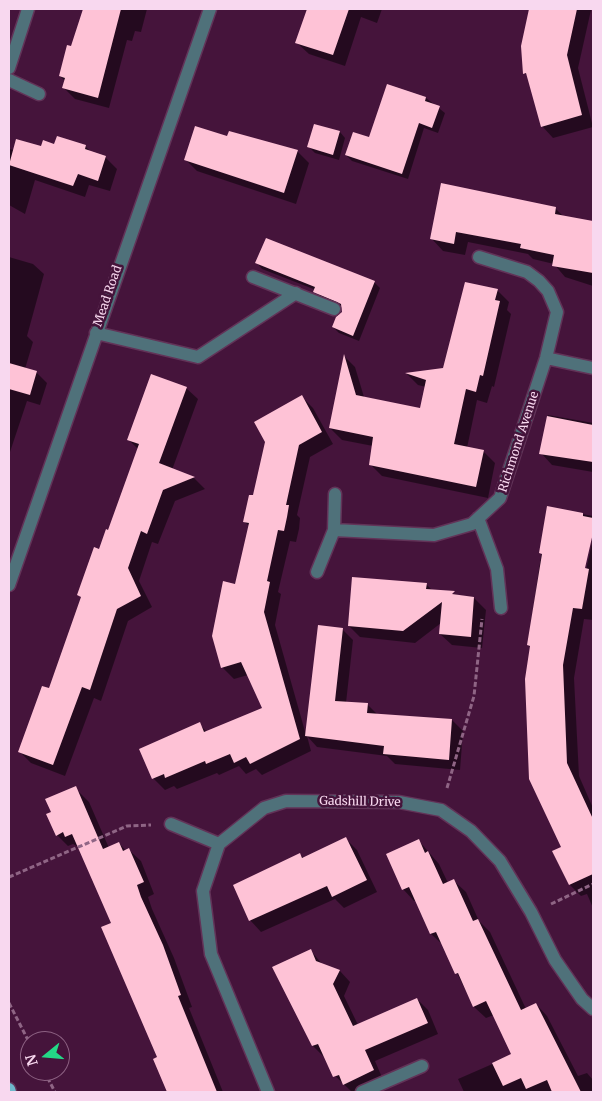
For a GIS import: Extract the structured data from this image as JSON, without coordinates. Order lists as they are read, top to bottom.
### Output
{
  "streets": {
    "street": ["Mead Road", "Richmond Avenue", "Gadshill Drive"]
  },
  "north": "left"
}
